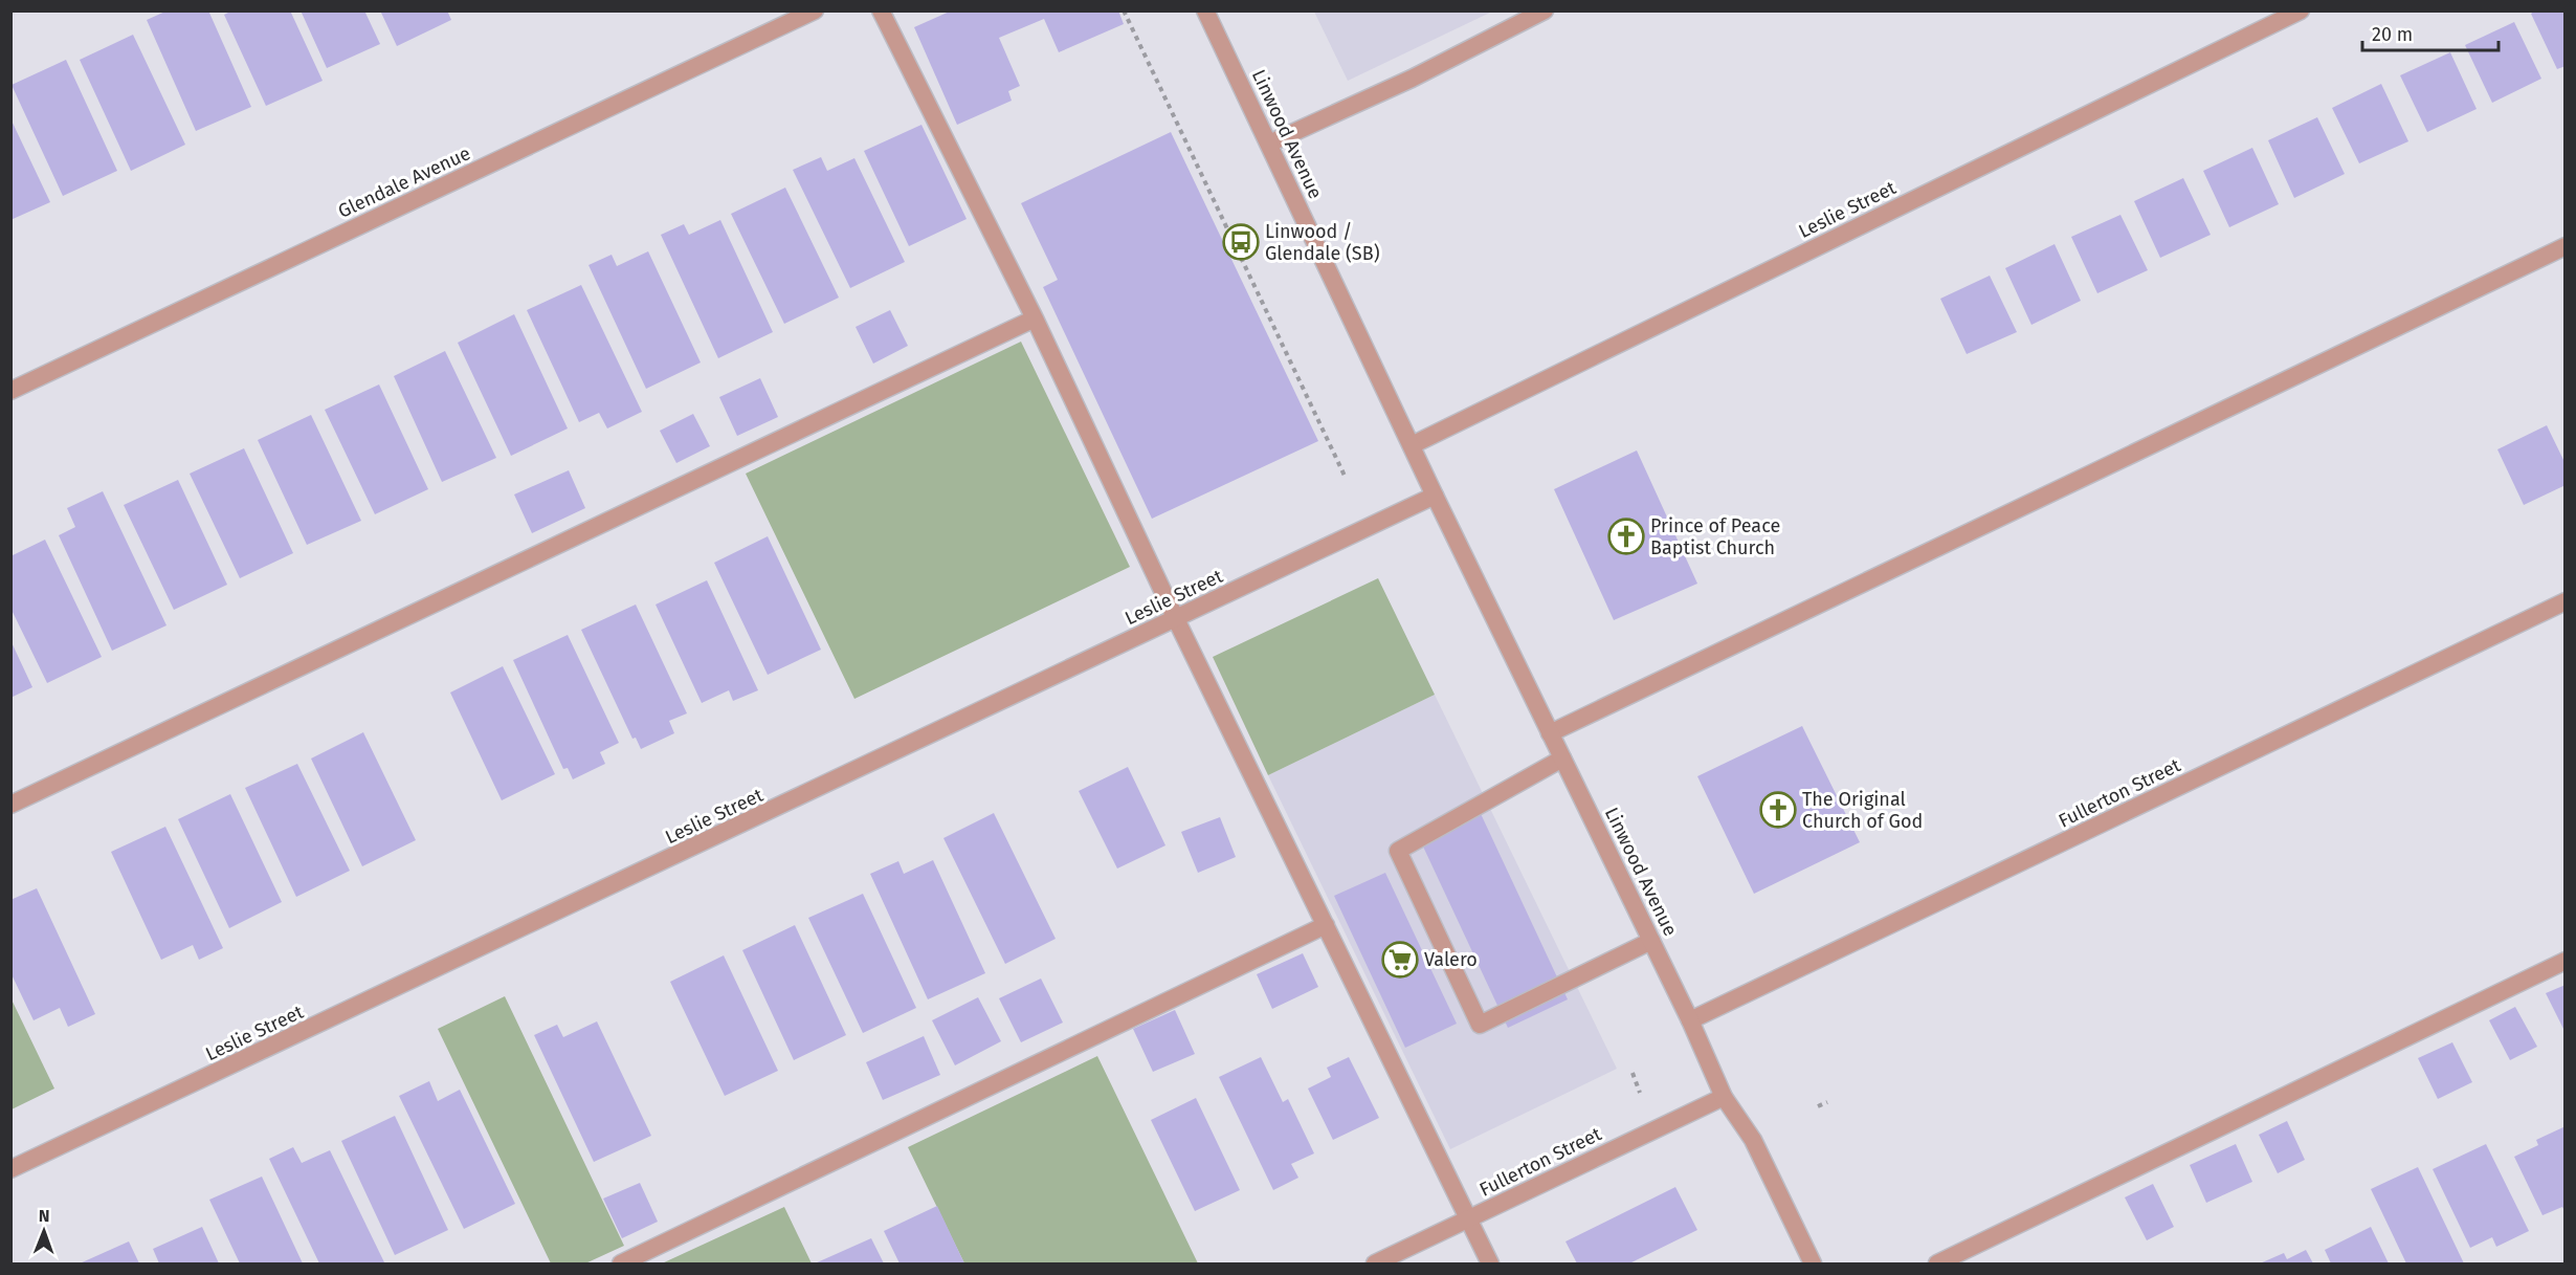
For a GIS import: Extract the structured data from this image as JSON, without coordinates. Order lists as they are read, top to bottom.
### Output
{
  "streets": {
    "street": [
      "Linwood Avenue",
      "Glendale Avenue",
      "Leslie Street",
      "Fullerton Street"
    ]
  },
  "crossings": [
    ["Linwood Avenue", "Leslie Street"],
    ["Linwood Avenue", "Fullerton Street"]
  ],
  "places": {
    "bus stop": ["Linwood / Glendale (SB)"],
    "church": ["Prince of Peace Baptist Church", "The Original Church of God"],
    "supermarket": ["Valero"]
  },
  "scale_bar": "20 m",
  "north": "top"
}
